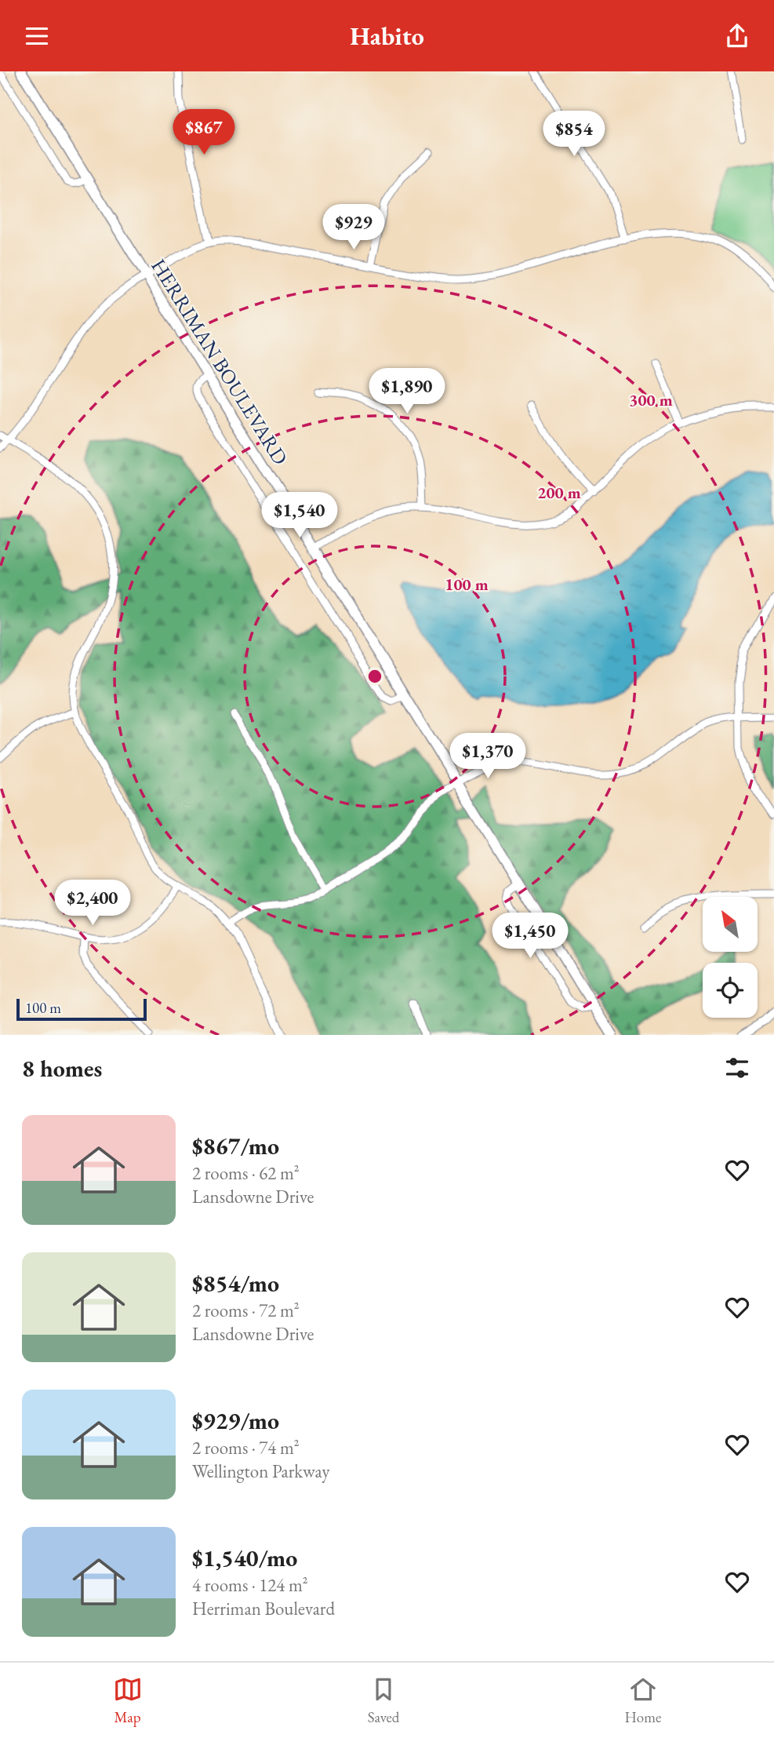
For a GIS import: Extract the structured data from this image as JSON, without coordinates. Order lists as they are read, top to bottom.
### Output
{
  "streets": {
    "street": ["HERRIMAN BOULEVARD"]
  },
  "scale_bar": "100 m",
  "north": "top left",
  "page": {
    "header": "Habito",
    "price": [
      "$867",
      "$854",
      "$929",
      "$1,890",
      "$1,540",
      "$1,370",
      "$2,400",
      "$1,450"
    ],
    "scale": "100 m",
    "heading": "8 homes",
    "list": [
      {
        "name": "$867/mo",
        "note": "2 rooms · 62 m² · Lansdowne Drive"
      },
      {
        "name": "$854/mo",
        "note": "2 rooms · 72 m² · Lansdowne Drive"
      },
      {
        "name": "$929/mo",
        "note": "2 rooms · 74 m² · Wellington Parkway"
      },
      {
        "name": "$1,540/mo",
        "note": "4 rooms · 124 m² · Herriman Boulevard"
      }
    ],
    "tabs": ["Map", "Saved", "Home"]
  },
  "rings": ["300 m", "200 m", "100 m"]
}
